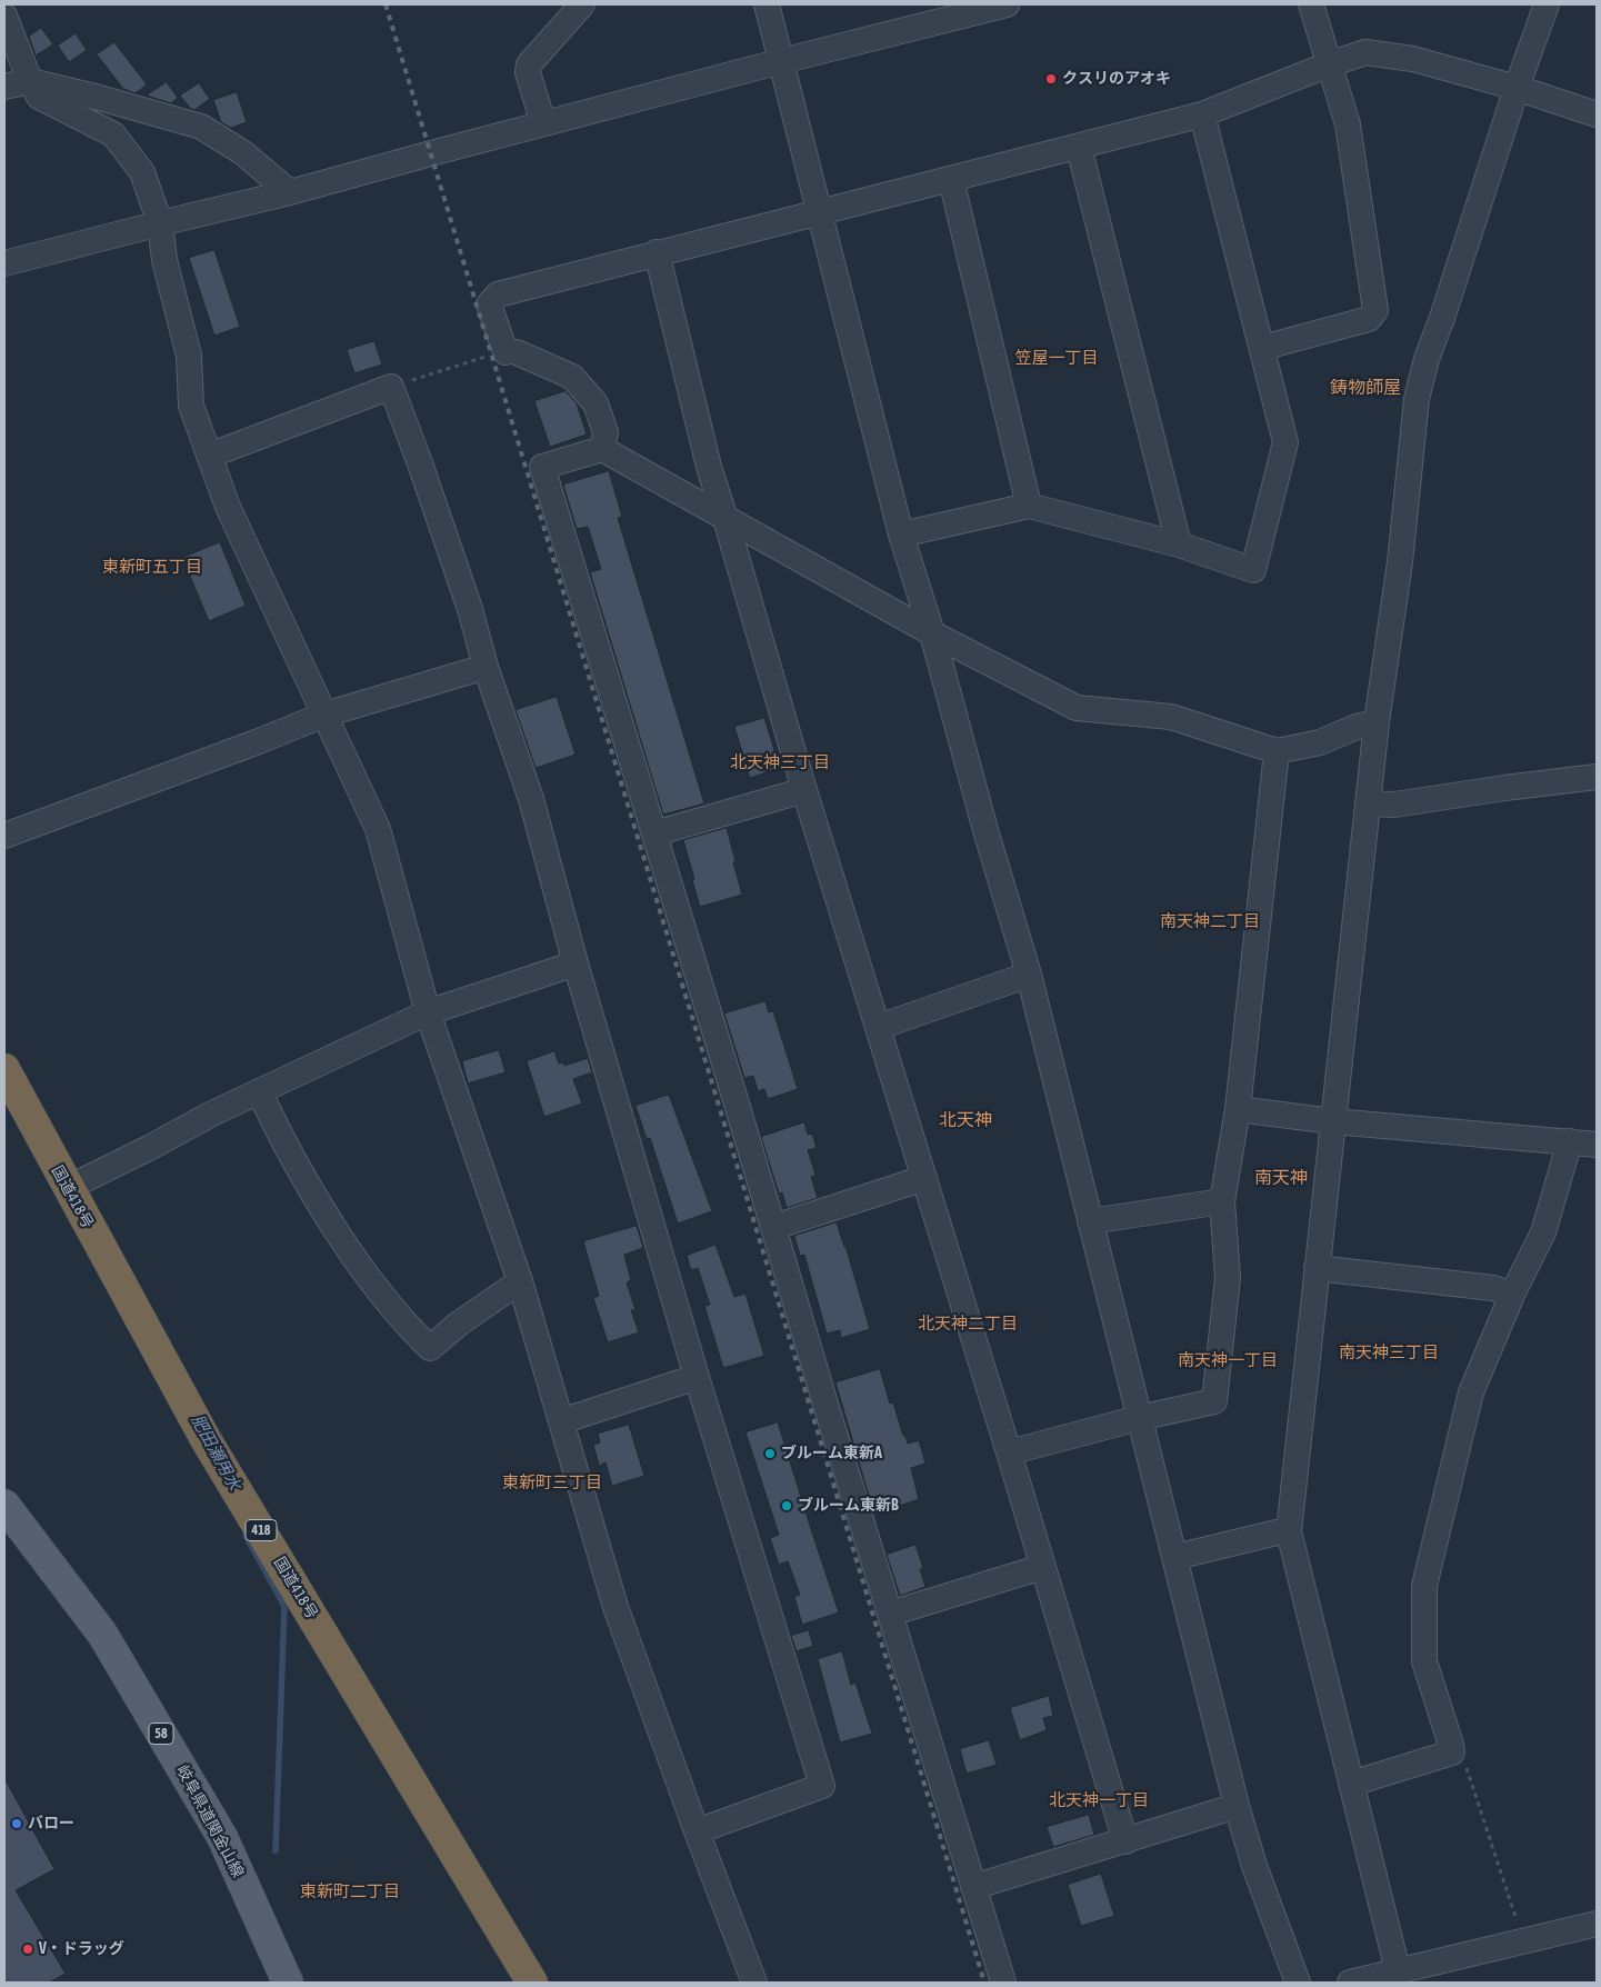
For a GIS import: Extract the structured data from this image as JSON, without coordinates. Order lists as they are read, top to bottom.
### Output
{
  "streets": {
    "highway": ["国道418号", "418"],
    "main road": ["58", "岐阜県道関金山線"]
  },
  "districts": [
    "笠屋一丁目",
    "鋳物師屋",
    "東新町五丁目",
    "北天神三丁目",
    "南天神二丁目",
    "北天神",
    "南天神",
    "北天神二丁目",
    "南天神三丁目",
    "南天神一丁目",
    "東新町三丁目",
    "北天神一丁目",
    "東新町二丁目"
  ],
  "water": ["肥田瀬用水"],
  "places": [
    "クスリのアオキ",
    "ブルーム東新A",
    "ブルーム東新B",
    "バロー",
    "V・ドラッグ"
  ]
}
